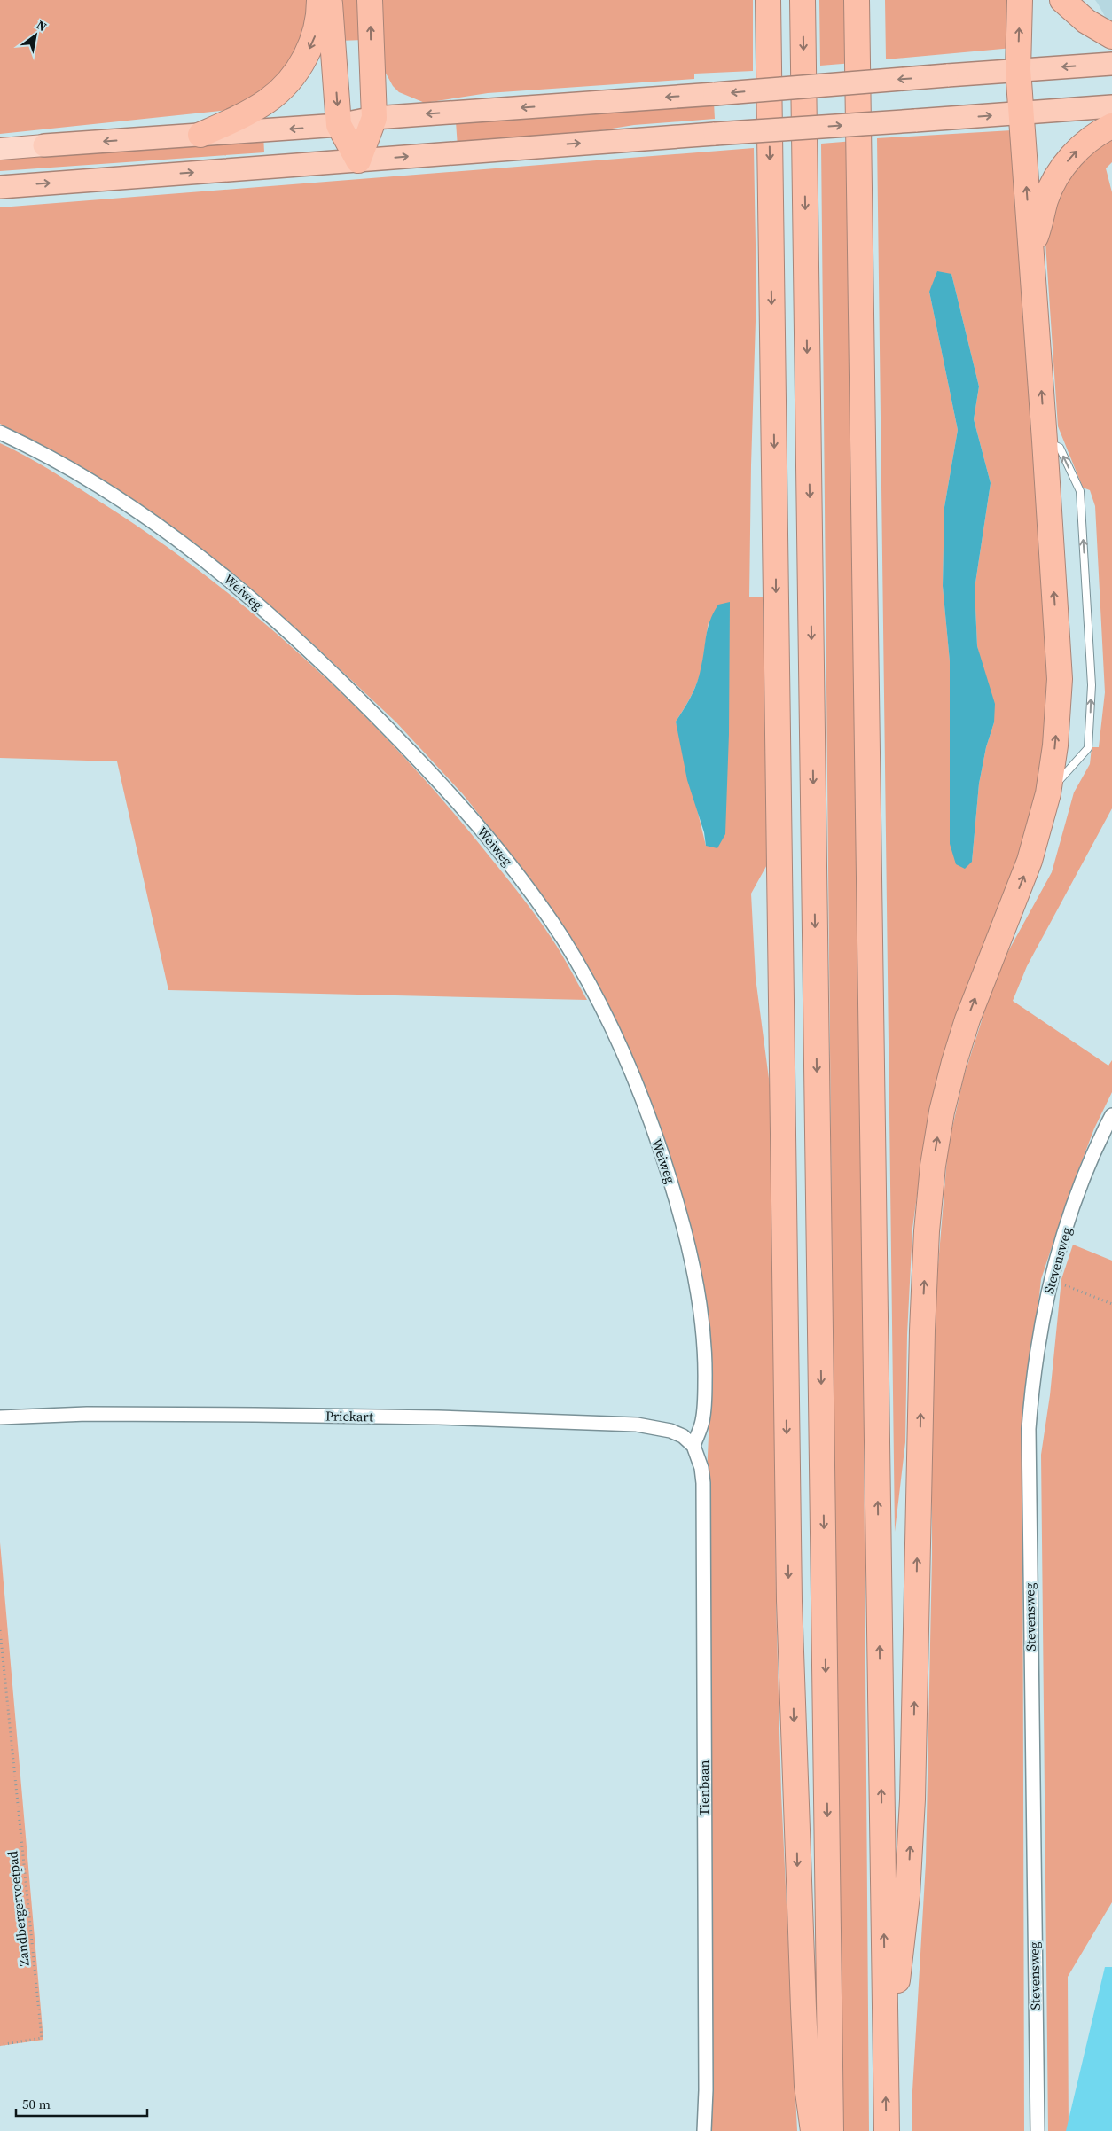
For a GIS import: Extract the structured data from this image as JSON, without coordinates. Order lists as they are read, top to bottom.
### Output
{
  "streets": {
    "street": [
      "Weiweg",
      "Stevensweg",
      "Prickart",
      "Tienbaan"
    ],
    "path": ["Zandbergervoetpad"]
  },
  "crossings": [
    ["Weiweg", "Prickart"],
    ["Weiweg", "Tienbaan"],
    ["Prickart", "Tienbaan"]
  ],
  "scale_bar": "50 m",
  "north": "top right"
}
